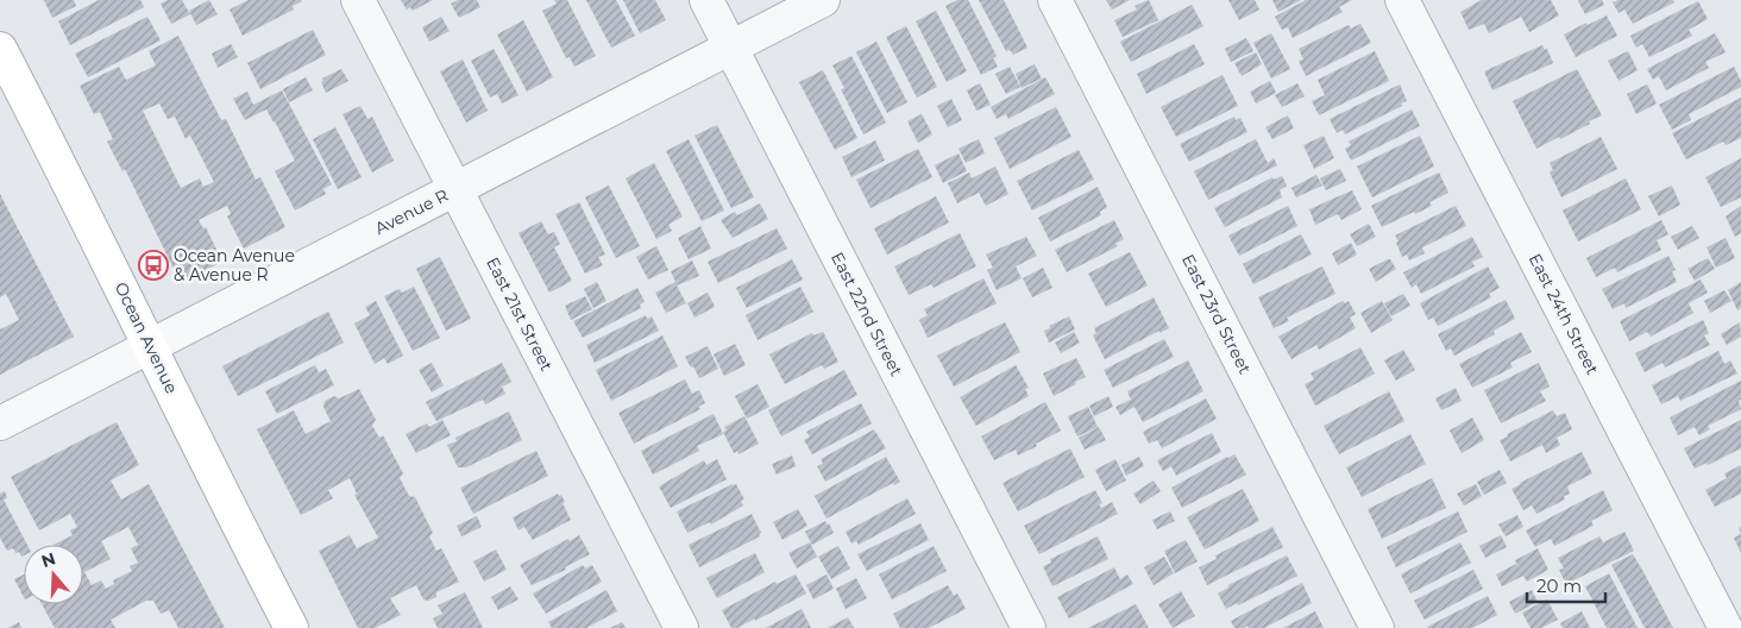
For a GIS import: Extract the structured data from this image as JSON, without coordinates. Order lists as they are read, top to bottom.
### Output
{
  "streets": {
    "main road": ["Ocean Avenue"],
    "street": [
      "Avenue R",
      "East 21st Street",
      "East 22nd Street",
      "East 23rd Street",
      "East 24th Street"
    ]
  },
  "crossings": [
    ["Avenue R", "East 21st Street"],
    ["Avenue R", "East 22nd Street"],
    ["Avenue R", "Ocean Avenue"]
  ],
  "places": {
    "bus stop": ["Ocean Avenue & Avenue R"]
  },
  "scale_bar": "20 m",
  "north": "top"
}
